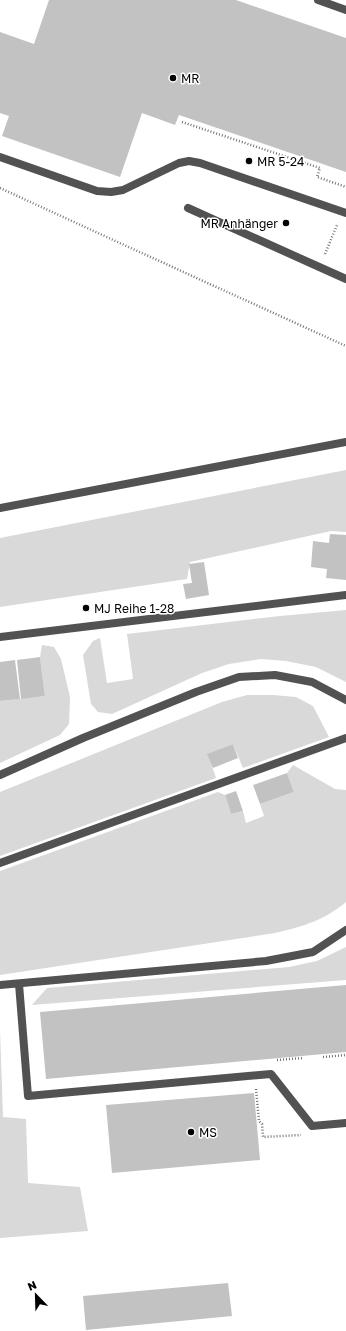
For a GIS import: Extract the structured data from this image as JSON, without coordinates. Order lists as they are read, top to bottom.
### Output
{
  "places": [
    "MR",
    "MR 5-24",
    "MR Anhänger",
    "MJ Reihe 1-28",
    "MS"
  ],
  "north": "top left"
}
